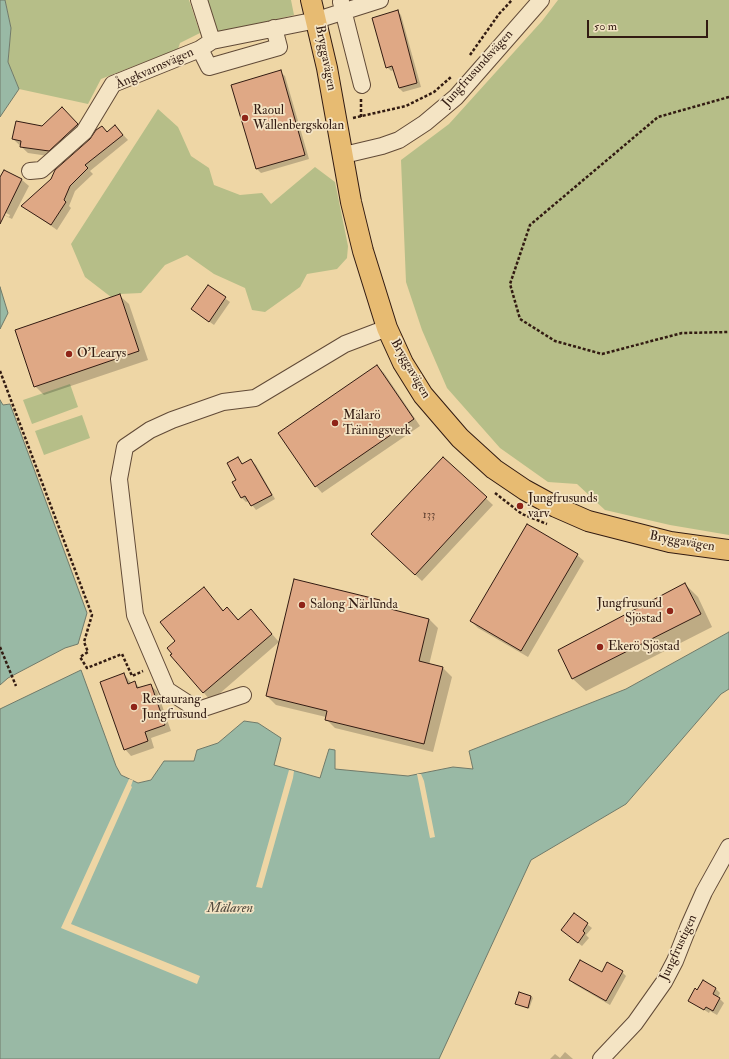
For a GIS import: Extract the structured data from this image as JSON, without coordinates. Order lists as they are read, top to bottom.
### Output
{
  "streets": {
    "main road": ["Bryggavägen"],
    "street": ["Ångkvarnsvägen", "Jungfrusundsvägen", "Jungfrustigen"]
  },
  "crossings": [
    ["Bryggavägen", "Ångkvarnsvägen"],
    ["Bryggavägen", "Jungfrusundsvägen"]
  ],
  "water": ["Mälaren"],
  "places": [
    "Raoul Wallenbergskolan",
    "O'Learys",
    "Mälarö Träningsverk",
    "Jungfrusunds varv",
    "Salong Närlunda",
    "Jungfrusund Sjöstad",
    "Ekerö Sjöstad",
    "Restaurang Jungfrusund"
  ],
  "house_numbers": ["133"],
  "scale_bar": "50 m"
}
